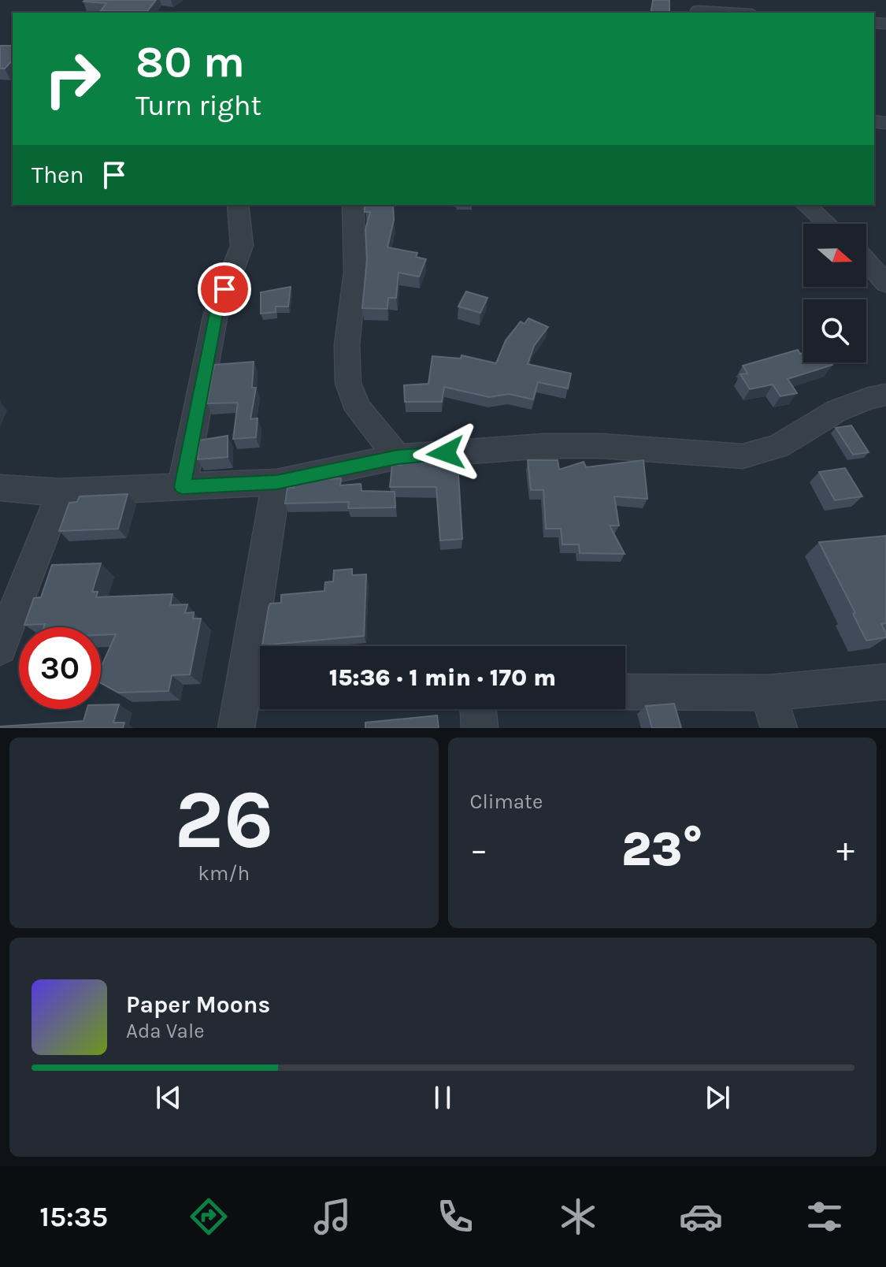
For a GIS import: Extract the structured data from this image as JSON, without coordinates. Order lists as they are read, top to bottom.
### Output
{
  "north": "right",
  "page": {
    "turn": ["80 m", "Turn right"],
    "then": "Then",
    "limit": "30",
    "trip": "15:36 · 1 min · 170 m",
    "tile": [
      ["26", "km/h"],
      "Climate"
    ],
    "heat": ["−", "23°", "+"],
    "song": ["Paper Moons", "Ada Vale"],
    "tabs": "15:35"
  }
}
